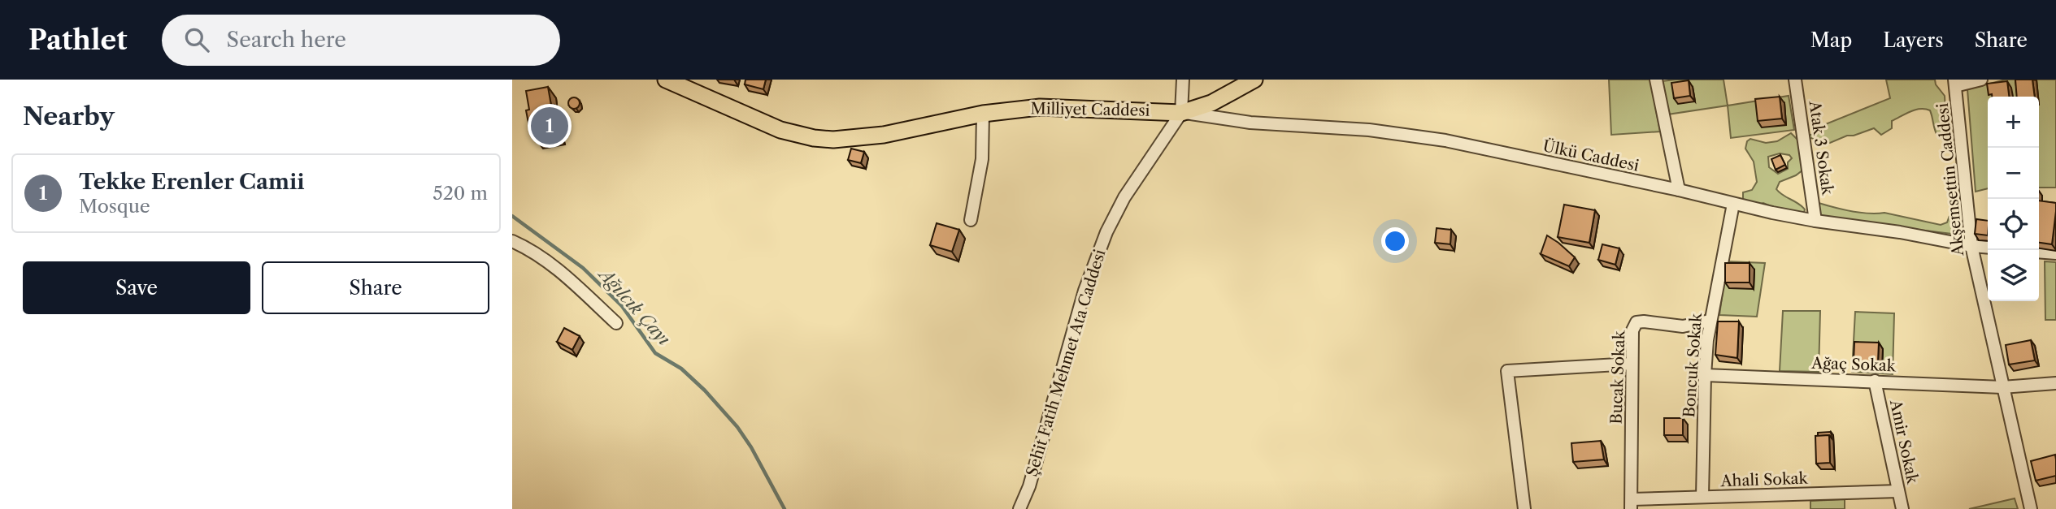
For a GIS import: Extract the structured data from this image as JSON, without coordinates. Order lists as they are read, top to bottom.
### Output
{
  "streets": {
    "main road": ["Milliyet Caddesi"],
    "street": [
      "Atak 3 Sokak",
      "Ülkü Caddesi",
      "Akşemsettin Caddesi",
      "Şehit Fatih Mehmet Ata Caddesi",
      "Ağaç Sokak",
      "Boncuk Sokak",
      "Bucak Sokak",
      "Amir Sokak",
      "Ahali Sokak"
    ]
  },
  "crossings": [
    ["Milliyet Caddesi", "Ülkü Caddesi"],
    ["Milliyet Caddesi", "Şehit Fatih Mehmet Ata Caddesi"],
    ["Atak 3 Sokak", "Ülkü Caddesi"],
    ["Ülkü Caddesi", "Akşemsettin Caddesi"],
    ["Ülkü Caddesi", "Şehit Fatih Mehmet Ata Caddesi"],
    ["Ülkü Caddesi", "Boncuk Sokak"],
    ["Akşemsettin Caddesi", "Ağaç Sokak"],
    ["Ağaç Sokak", "Boncuk Sokak"],
    ["Ağaç Sokak", "Amir Sokak"],
    ["Boncuk Sokak", "Bucak Sokak"],
    ["Boncuk Sokak", "Ahali Sokak"],
    ["Bucak Sokak", "Ahali Sokak"],
    ["Amir Sokak", "Ahali Sokak"]
  ],
  "water": ["Ağılcık Çayı"],
  "page": {
    "header": "Pathlet",
    "search": "Search here",
    "nav": ["Map", "Layers", "Share"],
    "heading": "Nearby",
    "map_buttons": ["+", "−"],
    "pins": "1",
    "list": [
      {
        "mark": "1",
        "name": "Tekke Erenler Camii",
        "note": "Mosque",
        "value": "520 m"
      }
    ],
    "buttons": ["Save", "Share"]
  }
}
